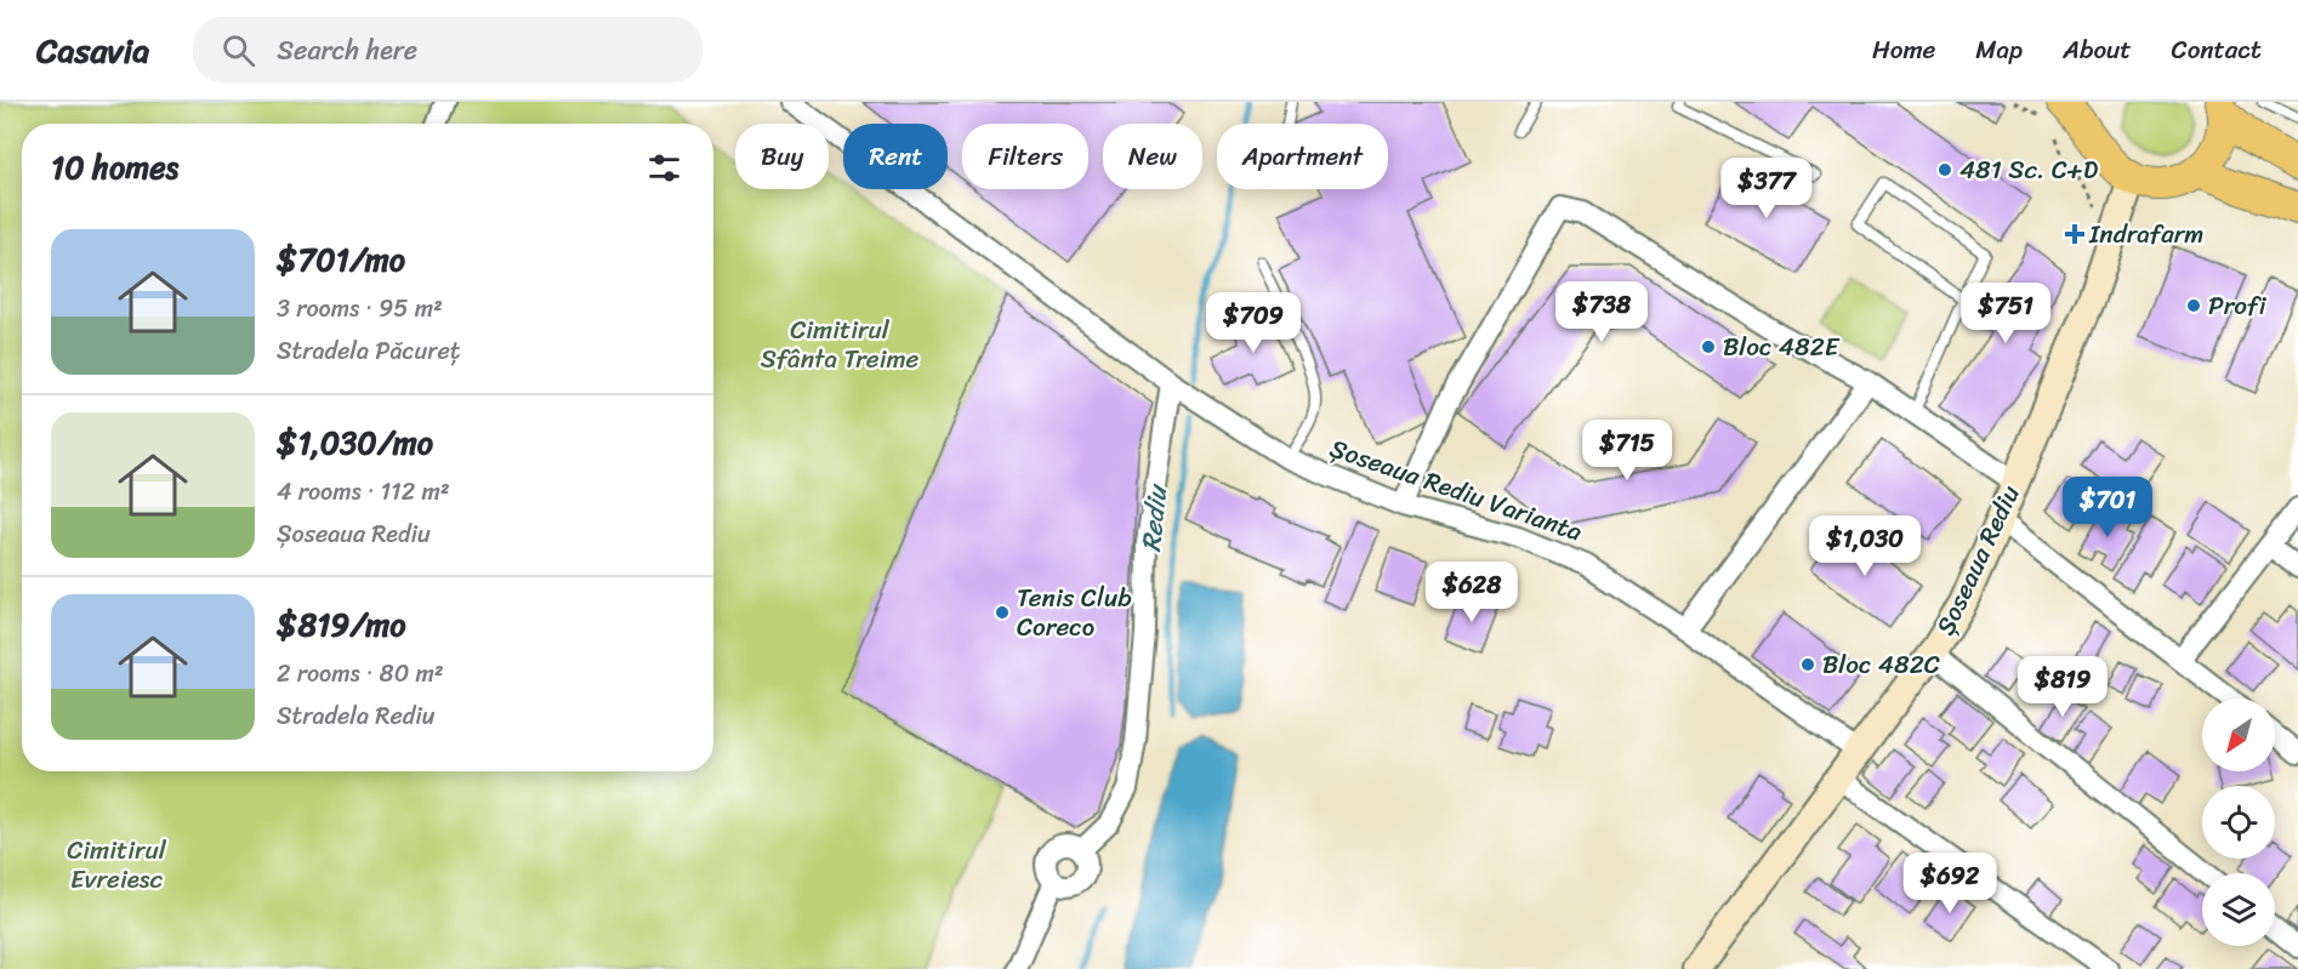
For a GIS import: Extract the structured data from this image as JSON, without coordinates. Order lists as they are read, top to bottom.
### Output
{
  "streets": {
    "main road": ["Șoseaua Rediu"],
    "street": ["Șoseaua Rediu Varianta"]
  },
  "crossings": [
    ["Șoseaua Rediu Varianta", "Șoseaua Rediu"]
  ],
  "water": ["Rediu"],
  "parks": ["Cimitirul Sfânta Treime", "Cimitirul Evreiesc"],
  "places": {
    "other": [
      "481 Sc. C+D",
      "Profi",
      "Bloc 482E",
      "Tenis Club Coreco",
      "Bloc 482C"
    ],
    "health": ["Indrafarm"]
  },
  "north": "bottom left",
  "page": {
    "header": "Casavia",
    "search": "Search here",
    "nav": [
      "Home",
      "Map",
      "About",
      "Contact"
    ],
    "chip": [
      "Buy",
      "Rent",
      "Filters",
      "New",
      "Apartment"
    ],
    "heading": "10 homes",
    "price": [
      "$377",
      "$738",
      "$751",
      "$709",
      "$715",
      "$701",
      "$1,030",
      "$628",
      "$819",
      "$692"
    ],
    "list": [
      {
        "name": "$701/mo",
        "note": "3 rooms · 95 m² · Stradela Păcureț"
      },
      {
        "name": "$1,030/mo",
        "note": "4 rooms · 112 m² · Șoseaua Rediu"
      },
      {
        "name": "$819/mo",
        "note": "2 rooms · 80 m² · Stradela Rediu"
      }
    ]
  }
}
